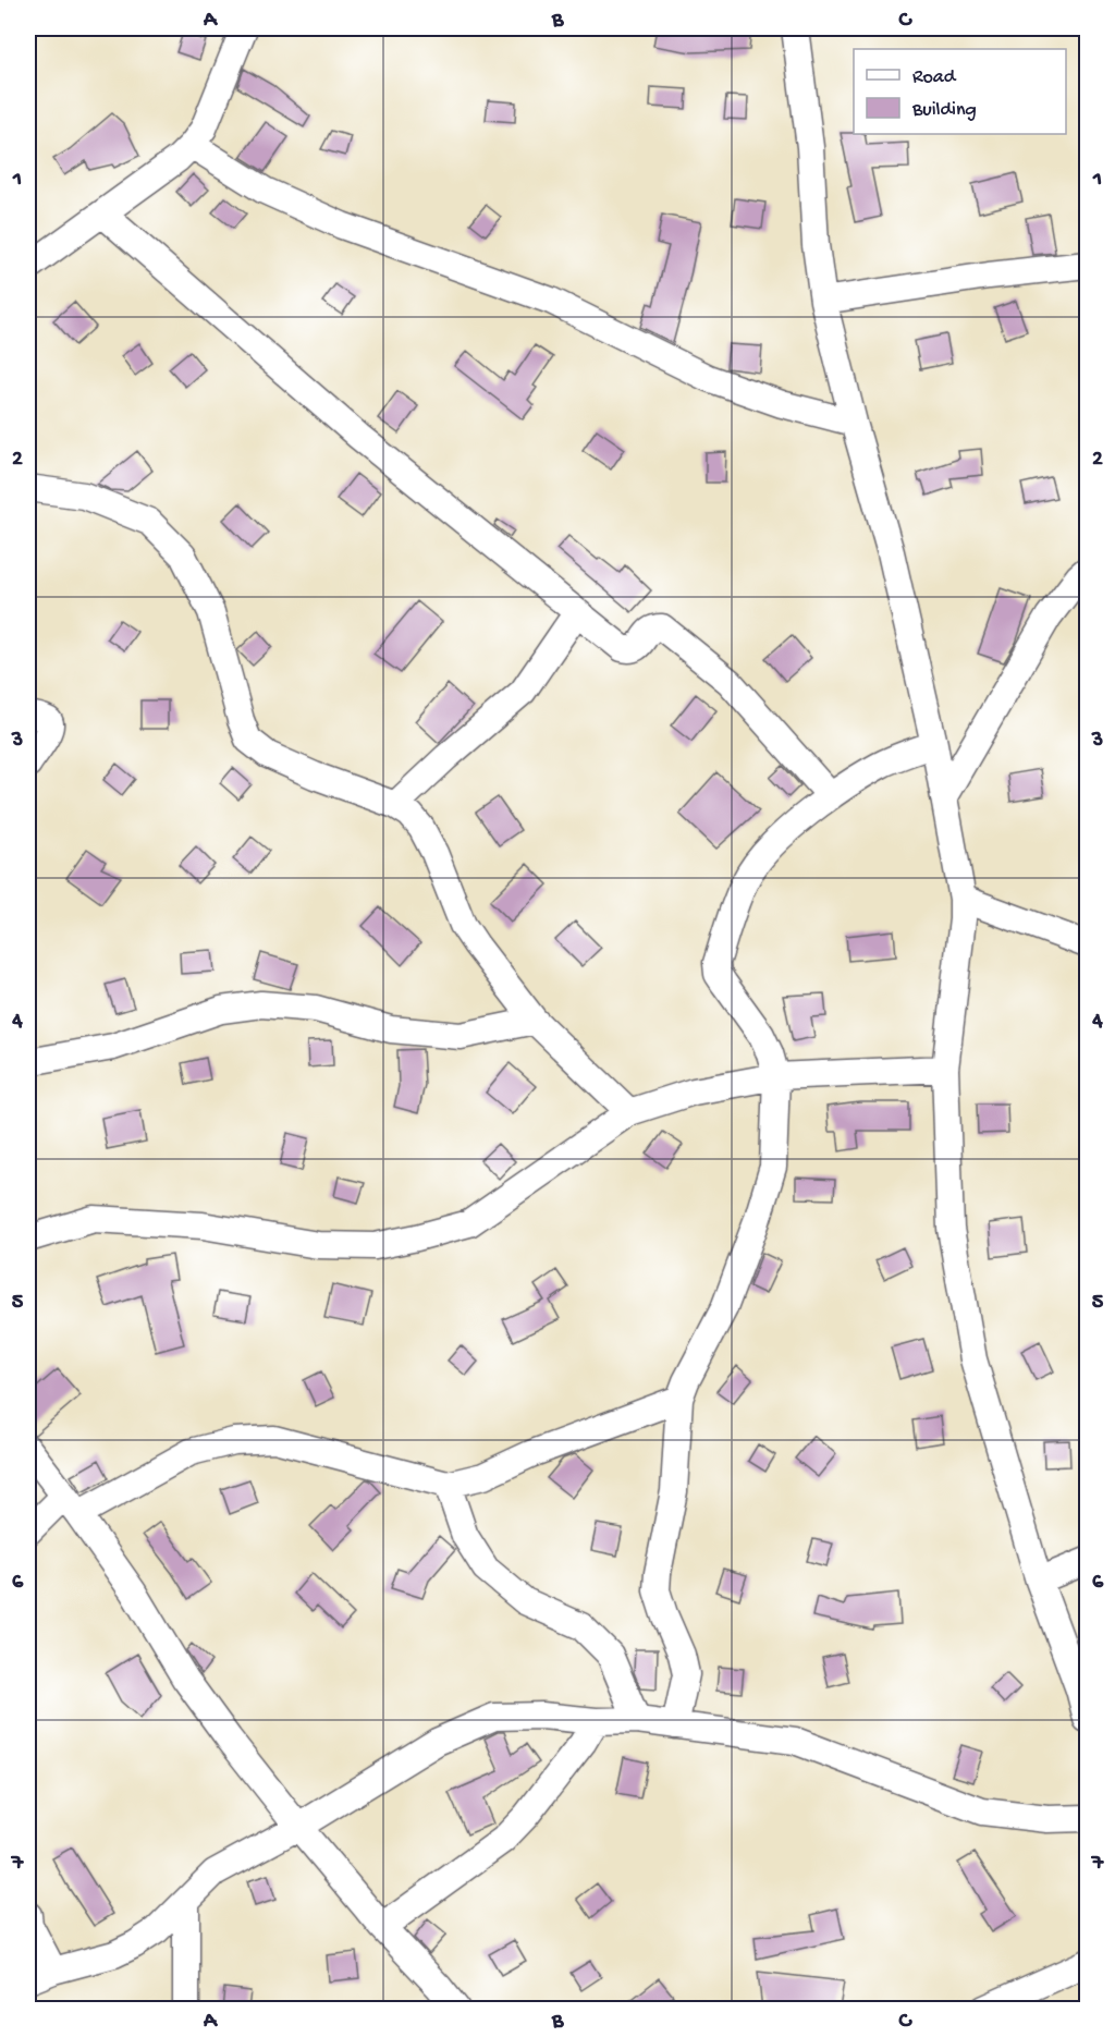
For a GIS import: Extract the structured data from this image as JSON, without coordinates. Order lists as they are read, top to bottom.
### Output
{
  "legend": ["Road", "Building"],
  "grid": {
    "columns": ["A", "B", "C"],
    "rows": [
      "1",
      "2",
      "3",
      "4",
      "5",
      "6",
      "7"
    ]
  }
}
